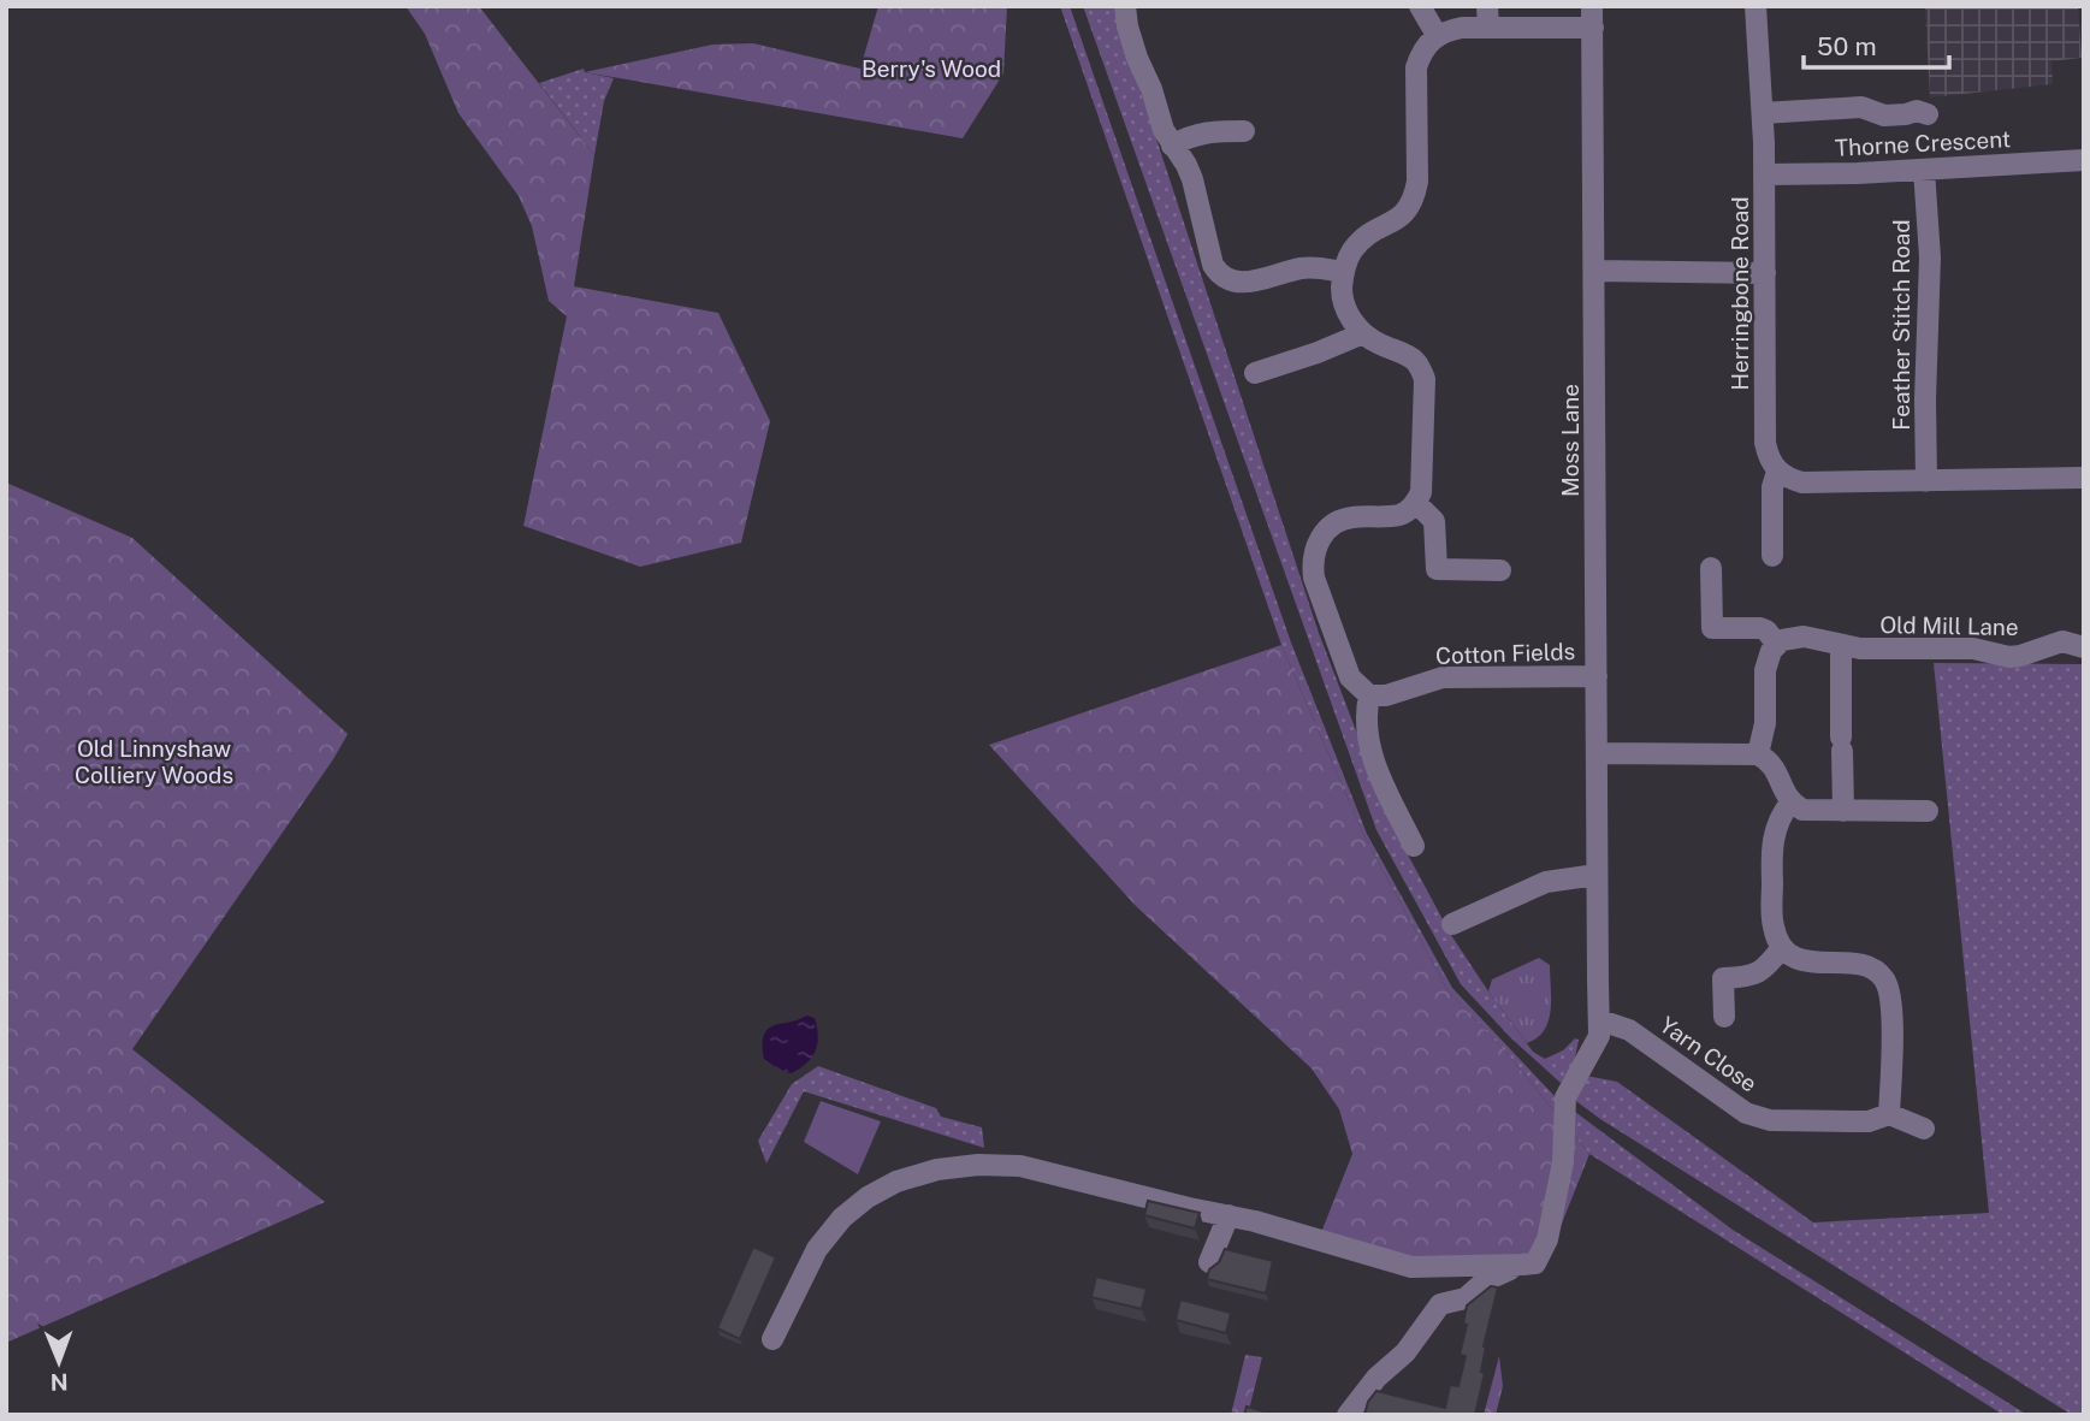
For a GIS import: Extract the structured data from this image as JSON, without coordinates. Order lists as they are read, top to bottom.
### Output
{
  "streets": {
    "street": [
      "Thorne Crescent",
      "Herringbone Road",
      "Feather Stitch Road",
      "Moss Lane",
      "Old Mill Lane",
      "Cotton Fields",
      "Yarn Close"
    ]
  },
  "crossings": [
    ["Thorne Crescent", "Herringbone Road"],
    ["Thorne Crescent", "Feather Stitch Road"],
    ["Moss Lane", "Cotton Fields"],
    ["Moss Lane", "Yarn Close"]
  ],
  "parks": ["Berry's Wood", "Old Linnyshaw Colliery Woods"],
  "scale_bar": "50 m",
  "north": "bottom"
}
